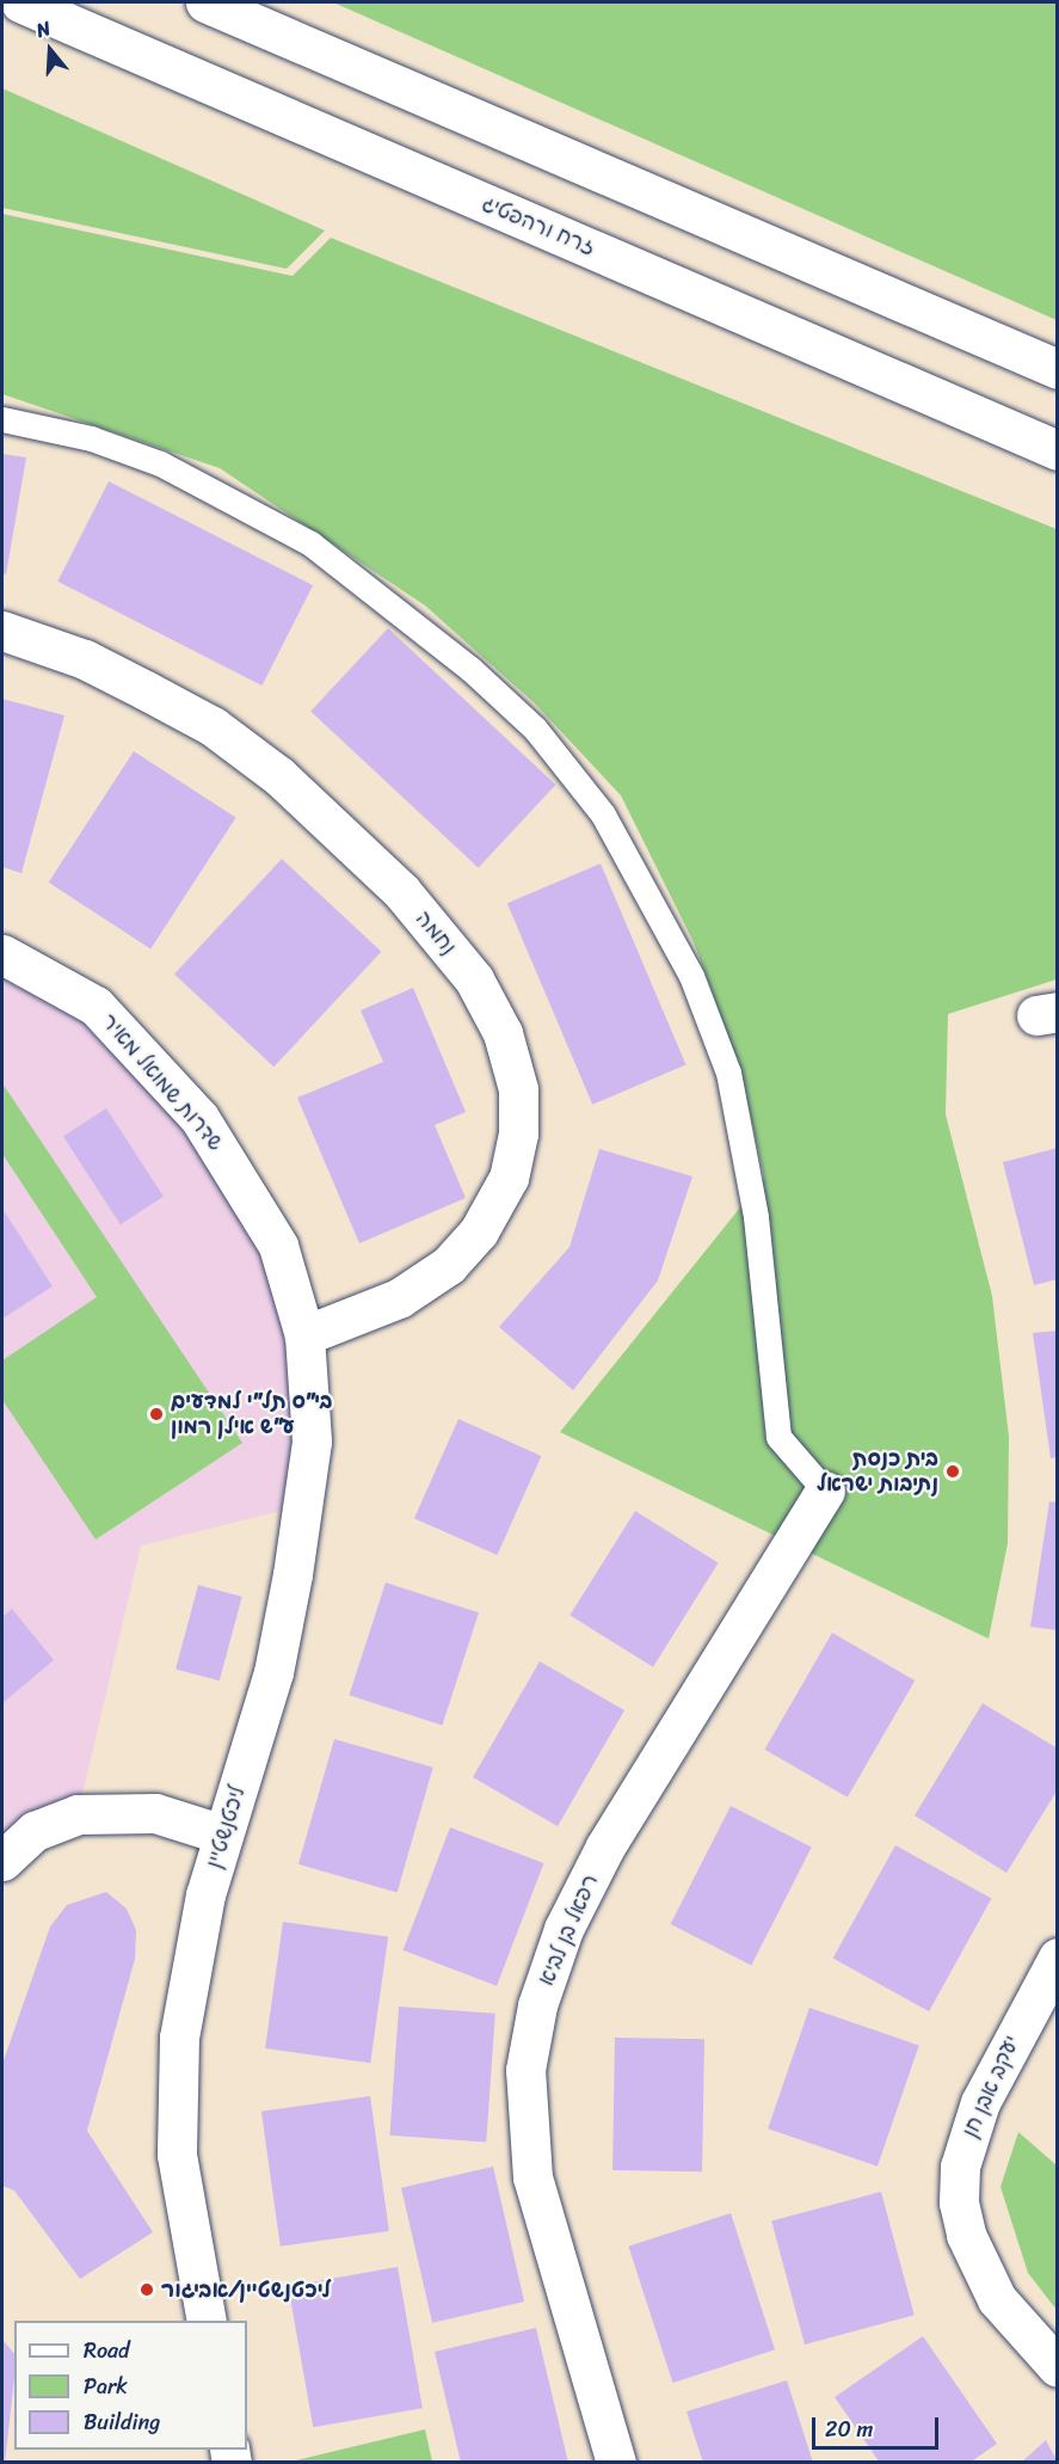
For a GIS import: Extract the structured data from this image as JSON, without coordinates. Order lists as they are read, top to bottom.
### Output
{
  "streets": {
    "street": [
      "זרח ורהפטיג",
      "נחמה",
      "שדרות שמואל מאיר",
      "ליכטנשטיין",
      "רפאל בן לביא",
      "יעקב אבן חן"
    ]
  },
  "crossings": [
    ["נחמה", "שדרות שמואל מאיר"],
    ["נחמה", "ליכטנשטיין"],
    ["שדרות שמואל מאיר", "ליכטנשטיין"]
  ],
  "places": ["בי\"ס תל\"י למדעים ע\"ש אילן רמון", "בית כנסת נתיבות ישראל", "ליכטנשטיין/אביגור"],
  "legend": ["Road", "Park", "Building"],
  "scale_bar": "20 m",
  "north": "top"
}
